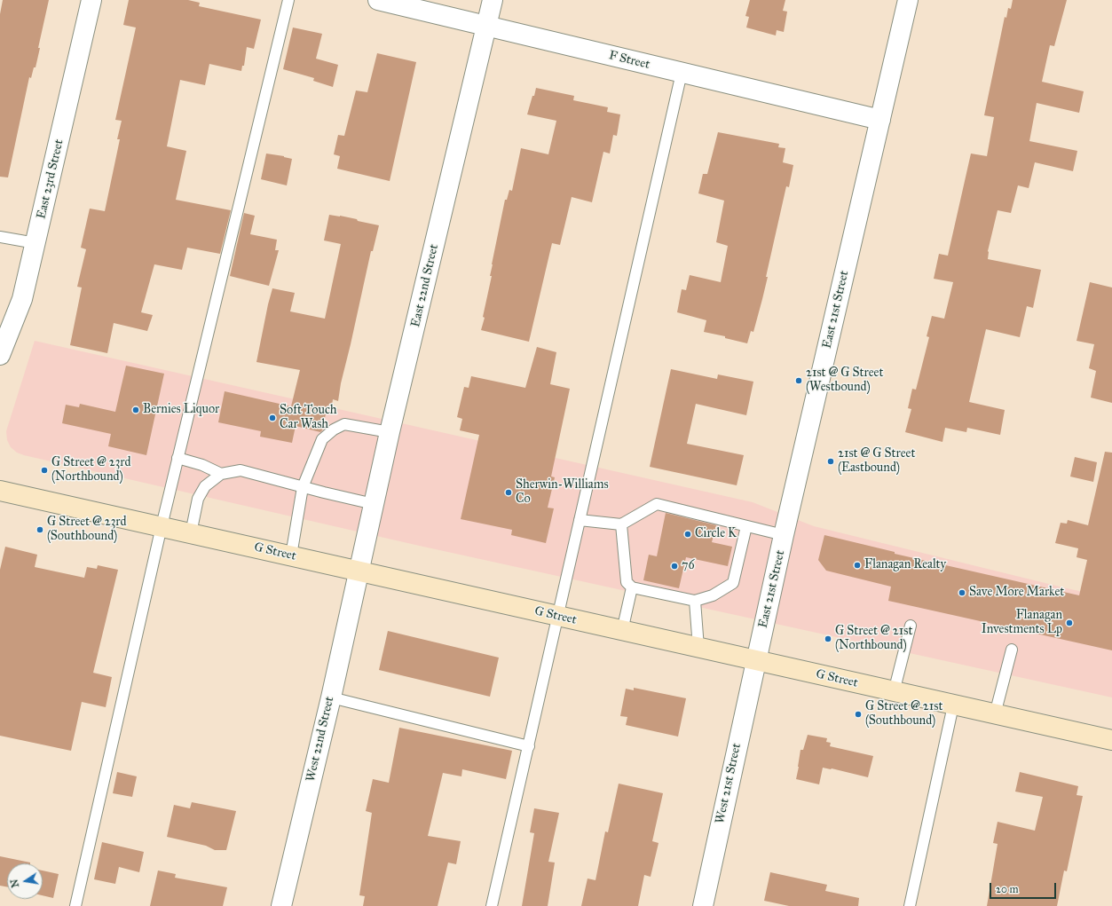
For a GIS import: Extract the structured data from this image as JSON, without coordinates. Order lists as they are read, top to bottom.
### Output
{
  "streets": {
    "main road": ["G Street"],
    "street": [
      "F Street",
      "East 23rd Street",
      "East 22nd Street",
      "East 21st Street",
      "West 22nd Street",
      "West 21st Street"
    ]
  },
  "crossings": [
    ["F Street", "East 22nd Street"],
    ["F Street", "East 21st Street"],
    ["East 22nd Street", "G Street"],
    ["East 22nd Street", "West 22nd Street"],
    ["East 21st Street", "G Street"],
    ["East 21st Street", "West 21st Street"],
    ["G Street", "West 22nd Street"],
    ["G Street", "West 21st Street"]
  ],
  "places": [
    "21st @ G Street (Westbound)",
    "Bernies Liquor",
    "Soft Touch Car Wash",
    "21st @ G Street (Eastbound)",
    "G Street @ 23rd (Northbound)",
    "Sherwin-Williams Co",
    "G Street @ 23rd (Southbound)",
    "Circle K",
    "Flanagan Realty",
    "76",
    "Save More Market",
    "Flanagan Investments Lp",
    "G Street @ 21st (Northbound)",
    "G Street @ 21st (Southbound)"
  ],
  "scale_bar": "20 m",
  "north": "left"
}
